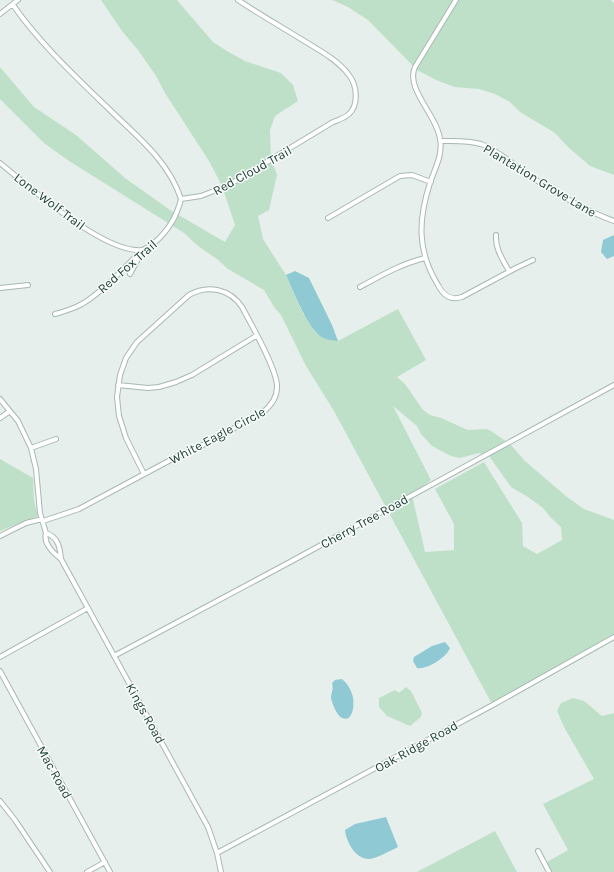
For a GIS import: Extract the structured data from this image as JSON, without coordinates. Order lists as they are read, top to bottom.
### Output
{
  "streets": {
    "street": [
      "Red Cloud Trail",
      "Plantation Grove Lane",
      "Lone Wolf Trail",
      "Red Fox Trail",
      "White Eagle Circle",
      "Cherry Tree Road",
      "Kings Road",
      "Oak Ridge Road",
      "Mac Road"
    ]
  },
  "crossings": [
    ["Red Cloud Trail", "Red Fox Trail"],
    ["Lone Wolf Trail", "Red Fox Trail"],
    ["Cherry Tree Road", "Kings Road"],
    ["Kings Road", "Oak Ridge Road"]
  ]
}
